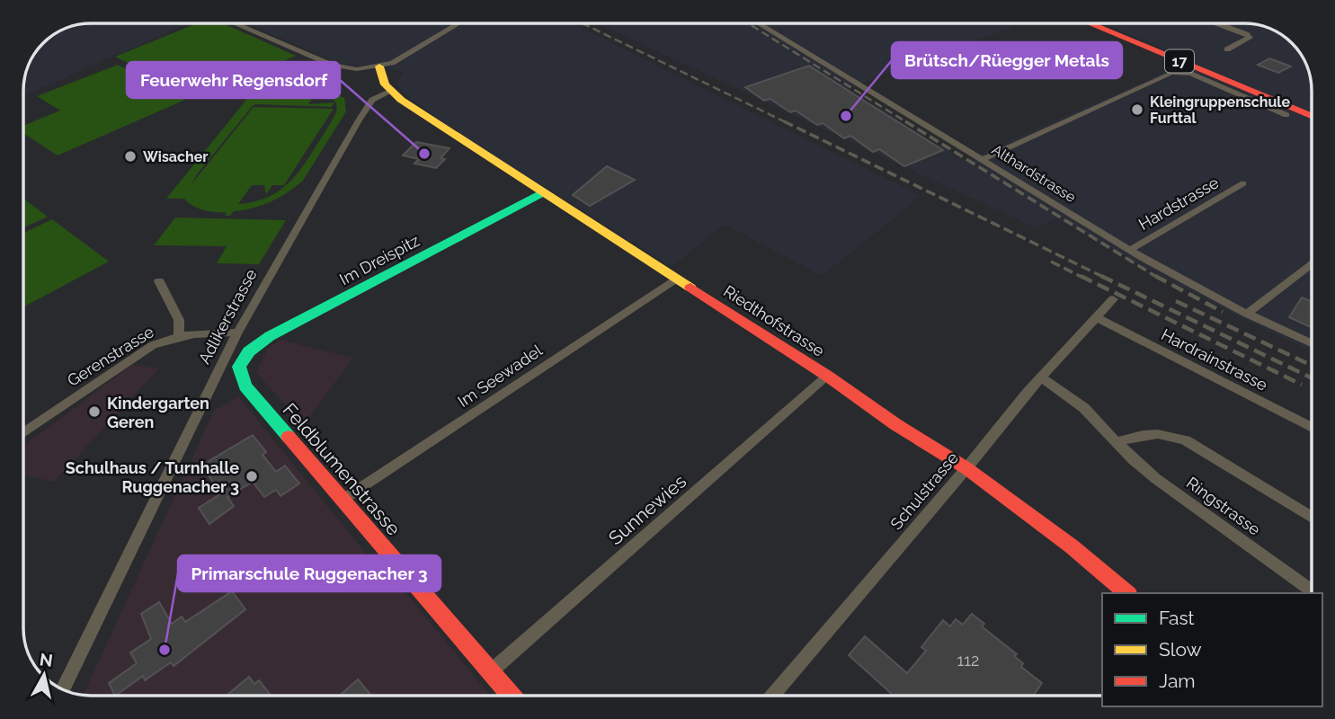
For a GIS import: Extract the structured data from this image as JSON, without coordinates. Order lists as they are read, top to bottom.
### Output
{
  "streets": {
    "street": [
      "17",
      "Althardstrasse",
      "Hardstrasse",
      "Im Dreispitz",
      "Adlikerstrasse",
      "Riedthofstrasse",
      "Gerenstrasse",
      "Hardrainstrasse",
      "Im Seewadel",
      "Feldblumenstrasse",
      "Schulstrasse",
      "Ringstrasse",
      "Sunnewies"
    ]
  },
  "crossings": [
    ["Althardstrasse", "Hardstrasse"],
    ["Im Dreispitz", "Riedthofstrasse"],
    ["Im Dreispitz", "Feldblumenstrasse"],
    ["Adlikerstrasse", "Riedthofstrasse"],
    ["Adlikerstrasse", "Gerenstrasse"],
    ["Riedthofstrasse", "Im Seewadel"],
    ["Riedthofstrasse", "Schulstrasse"],
    ["Riedthofstrasse", "Sunnewies"],
    ["Hardrainstrasse", "Schulstrasse"],
    ["Im Seewadel", "Feldblumenstrasse"],
    ["Feldblumenstrasse", "Sunnewies"],
    ["Schulstrasse", "Ringstrasse"]
  ],
  "places": [
    "Kleingruppenschule Furttal",
    "Brütsch/Rüegger Metals",
    "Feuerwehr Regensdorf",
    "Wisacher",
    "Kindergarten Geren",
    "Schulhaus / Turnhalle Ruggenacher 3",
    "Primarschule Ruggenacher 3"
  ],
  "house_numbers": ["112"],
  "legend": ["Fast", "Slow", "Jam"],
  "north": "top"
}
